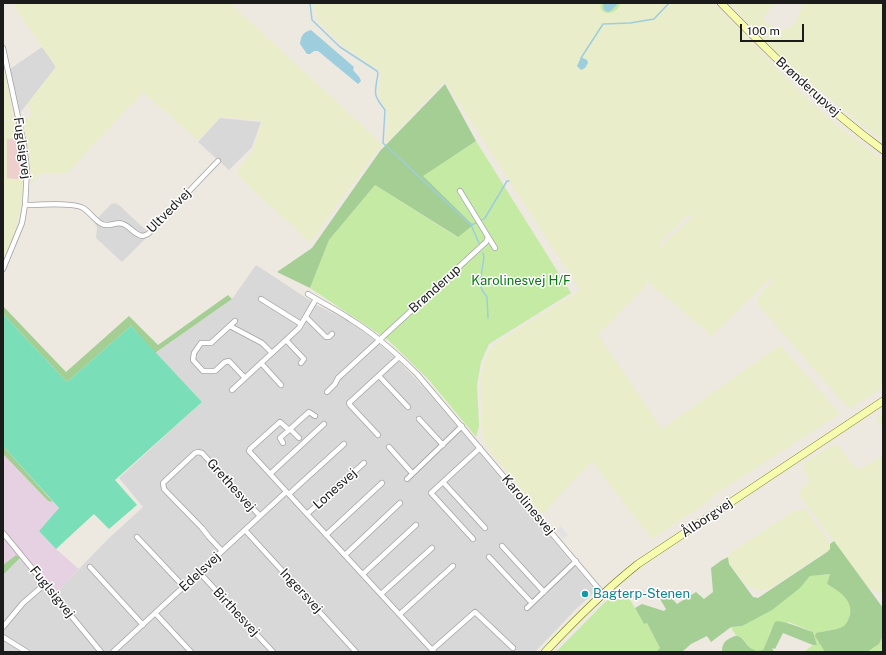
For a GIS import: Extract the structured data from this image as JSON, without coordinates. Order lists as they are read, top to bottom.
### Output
{
  "streets": {
    "main road": ["Brønderupvej", "Ålborgvej"],
    "street": [
      "Fuglsigvej",
      "Ultvedvej",
      "Brønderup",
      "Grethesvej",
      "Lonesvej",
      "Karolinesvej",
      "Edelsvej",
      "Ingersvej",
      "Birthesvej"
    ]
  },
  "crossings": [
    ["Fuglsigvej", "Ultvedvej"],
    ["Brønderup", "Karolinesvej"],
    ["Grethesvej", "Edelsvej"],
    ["Lonesvej", "Edelsvej"],
    ["Karolinesvej", "Ålborgvej"],
    ["Edelsvej", "Ingersvej"],
    ["Edelsvej", "Birthesvej"]
  ],
  "parks": ["Karolinesvej H/F"],
  "places": ["Bagterp-Stenen"],
  "scale_bar": "100 m"
}
